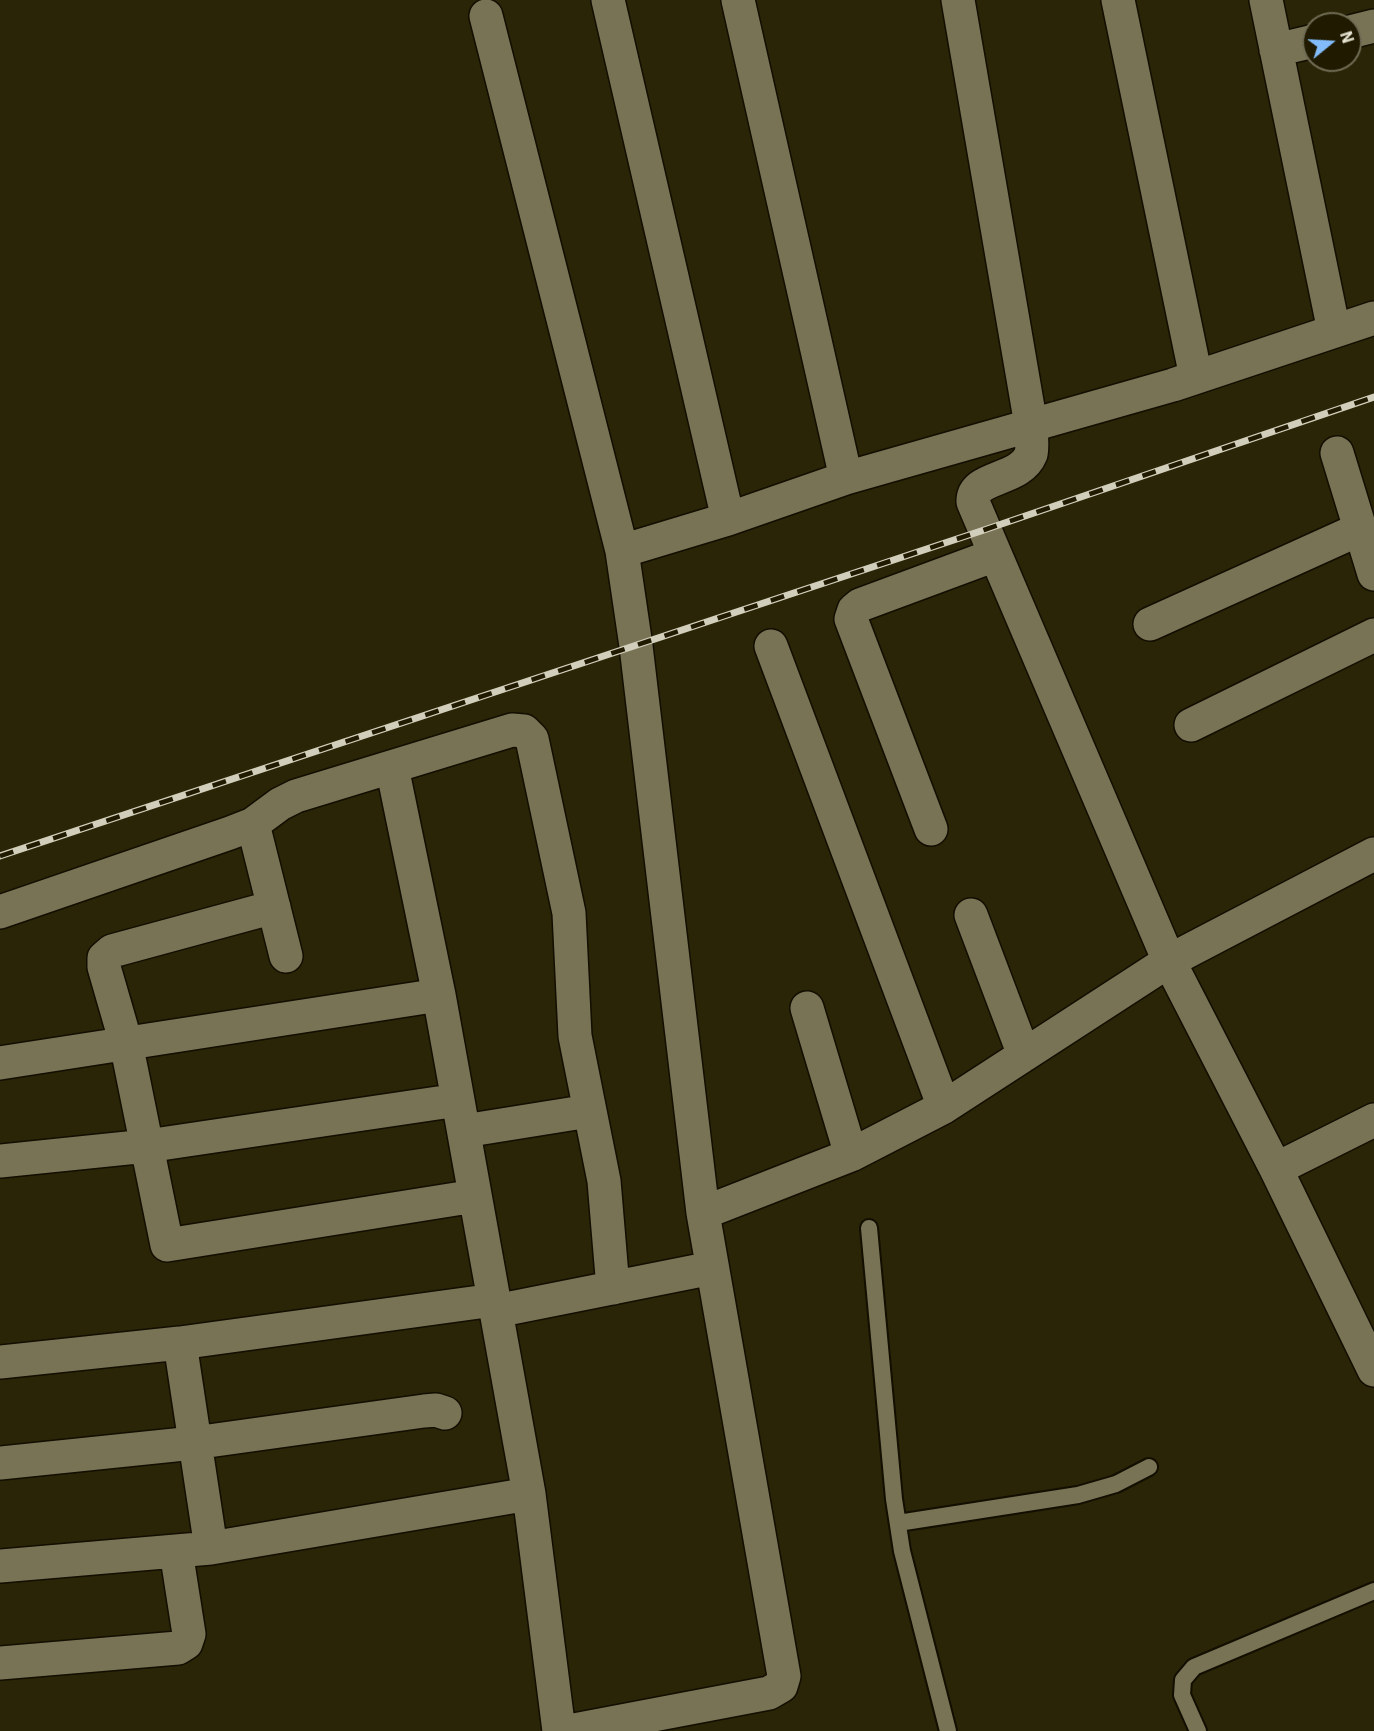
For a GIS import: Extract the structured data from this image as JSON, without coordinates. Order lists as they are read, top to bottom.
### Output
{
  "north": "right"
}
